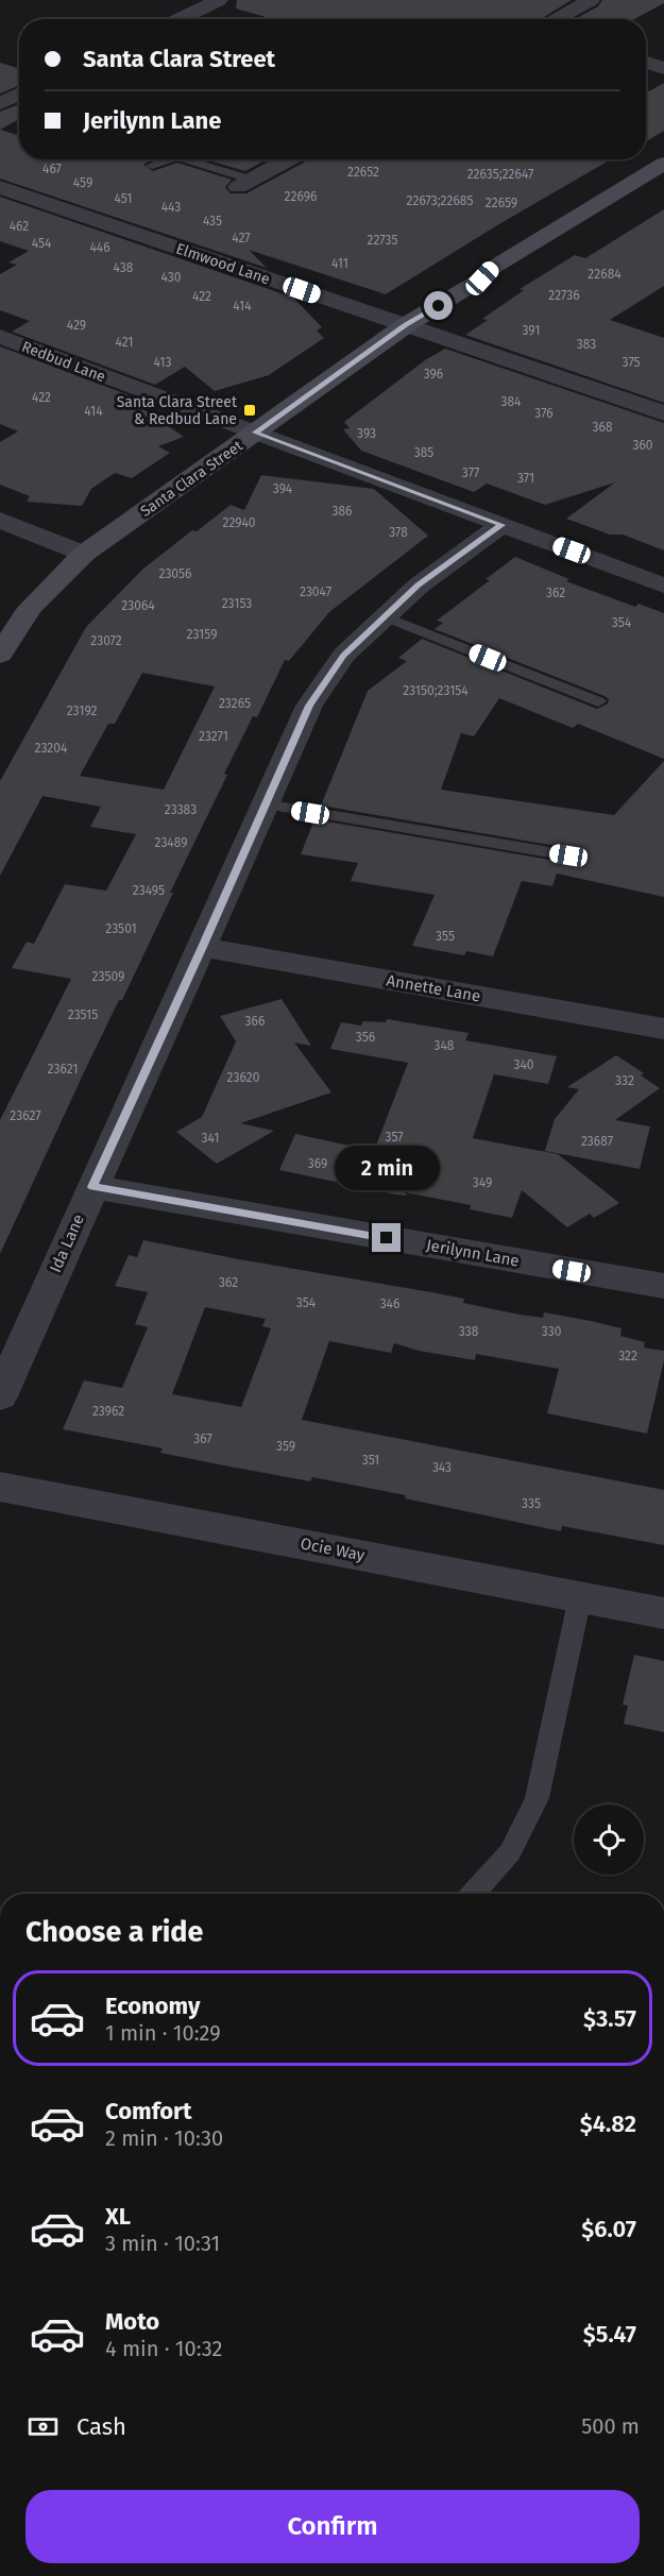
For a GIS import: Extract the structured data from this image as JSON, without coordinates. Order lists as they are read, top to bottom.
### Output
{
  "streets": {
    "main road": ["Santa Clara Street"],
    "street": [
      "Elmwood Lane",
      "Redbud Lane",
      "Annette Lane",
      "Ida Lane",
      "Jerilynn Lane",
      "Ocie Way"
    ]
  },
  "crossings": [
    ["Elmwood Lane", "Santa Clara Street"],
    ["Redbud Lane", "Santa Clara Street"],
    ["Redbud Lane", "Ida Lane"],
    ["Annette Lane", "Ida Lane"],
    ["Ida Lane", "Jerilynn Lane"]
  ],
  "places": {
    "transit": ["Santa Clara Street & Redbud Lane"]
  },
  "house_numbers": [
    "467",
    "22652",
    "22635;22647",
    "459",
    "22696",
    "451",
    "22673;22685",
    "22659",
    "443",
    "435",
    "462",
    "427",
    "22735",
    "454",
    "446",
    "411",
    "438",
    "22684",
    "430",
    "22736",
    "422",
    "414",
    "429",
    "391",
    "421",
    "383",
    "413",
    "375",
    "396",
    "422",
    "384",
    "414",
    "376",
    "368",
    "393",
    "360",
    "385",
    "377",
    "371",
    "394",
    "386",
    "22940",
    "378",
    "23056",
    "23047",
    "362",
    "23153",
    "23064",
    "354",
    "23159",
    "23072",
    "23150;23154",
    "23265",
    "23192",
    "23271",
    "23204",
    "23383",
    "23489",
    "23495",
    "23501",
    "355",
    "23509",
    "23515",
    "366",
    "356",
    "348",
    "340",
    "23621",
    "23620",
    "332",
    "23627",
    "357",
    "341",
    "23687",
    "369",
    "349",
    "362",
    "354",
    "346",
    "338",
    "330",
    "322",
    "23962",
    "367",
    "359",
    "351",
    "343",
    "335"
  ],
  "page": {
    "banner": ["Santa Clara Street", "Jerilynn Lane"],
    "bubble": "2 min",
    "heading": "Choose a ride",
    "list": [
      {
        "name": "Economy",
        "note": "1 min · 10:29",
        "value": "$3.57"
      },
      {
        "name": "Comfort",
        "note": "2 min · 10:30",
        "value": "$4.82"
      },
      {
        "name": "XL",
        "note": "3 min · 10:31",
        "value": "$6.07"
      },
      {
        "name": "Moto",
        "note": "4 min · 10:32",
        "value": "$5.47"
      }
    ],
    "pay": ["Cash", "500 m"],
    "buttons": "Confirm"
  }
}
